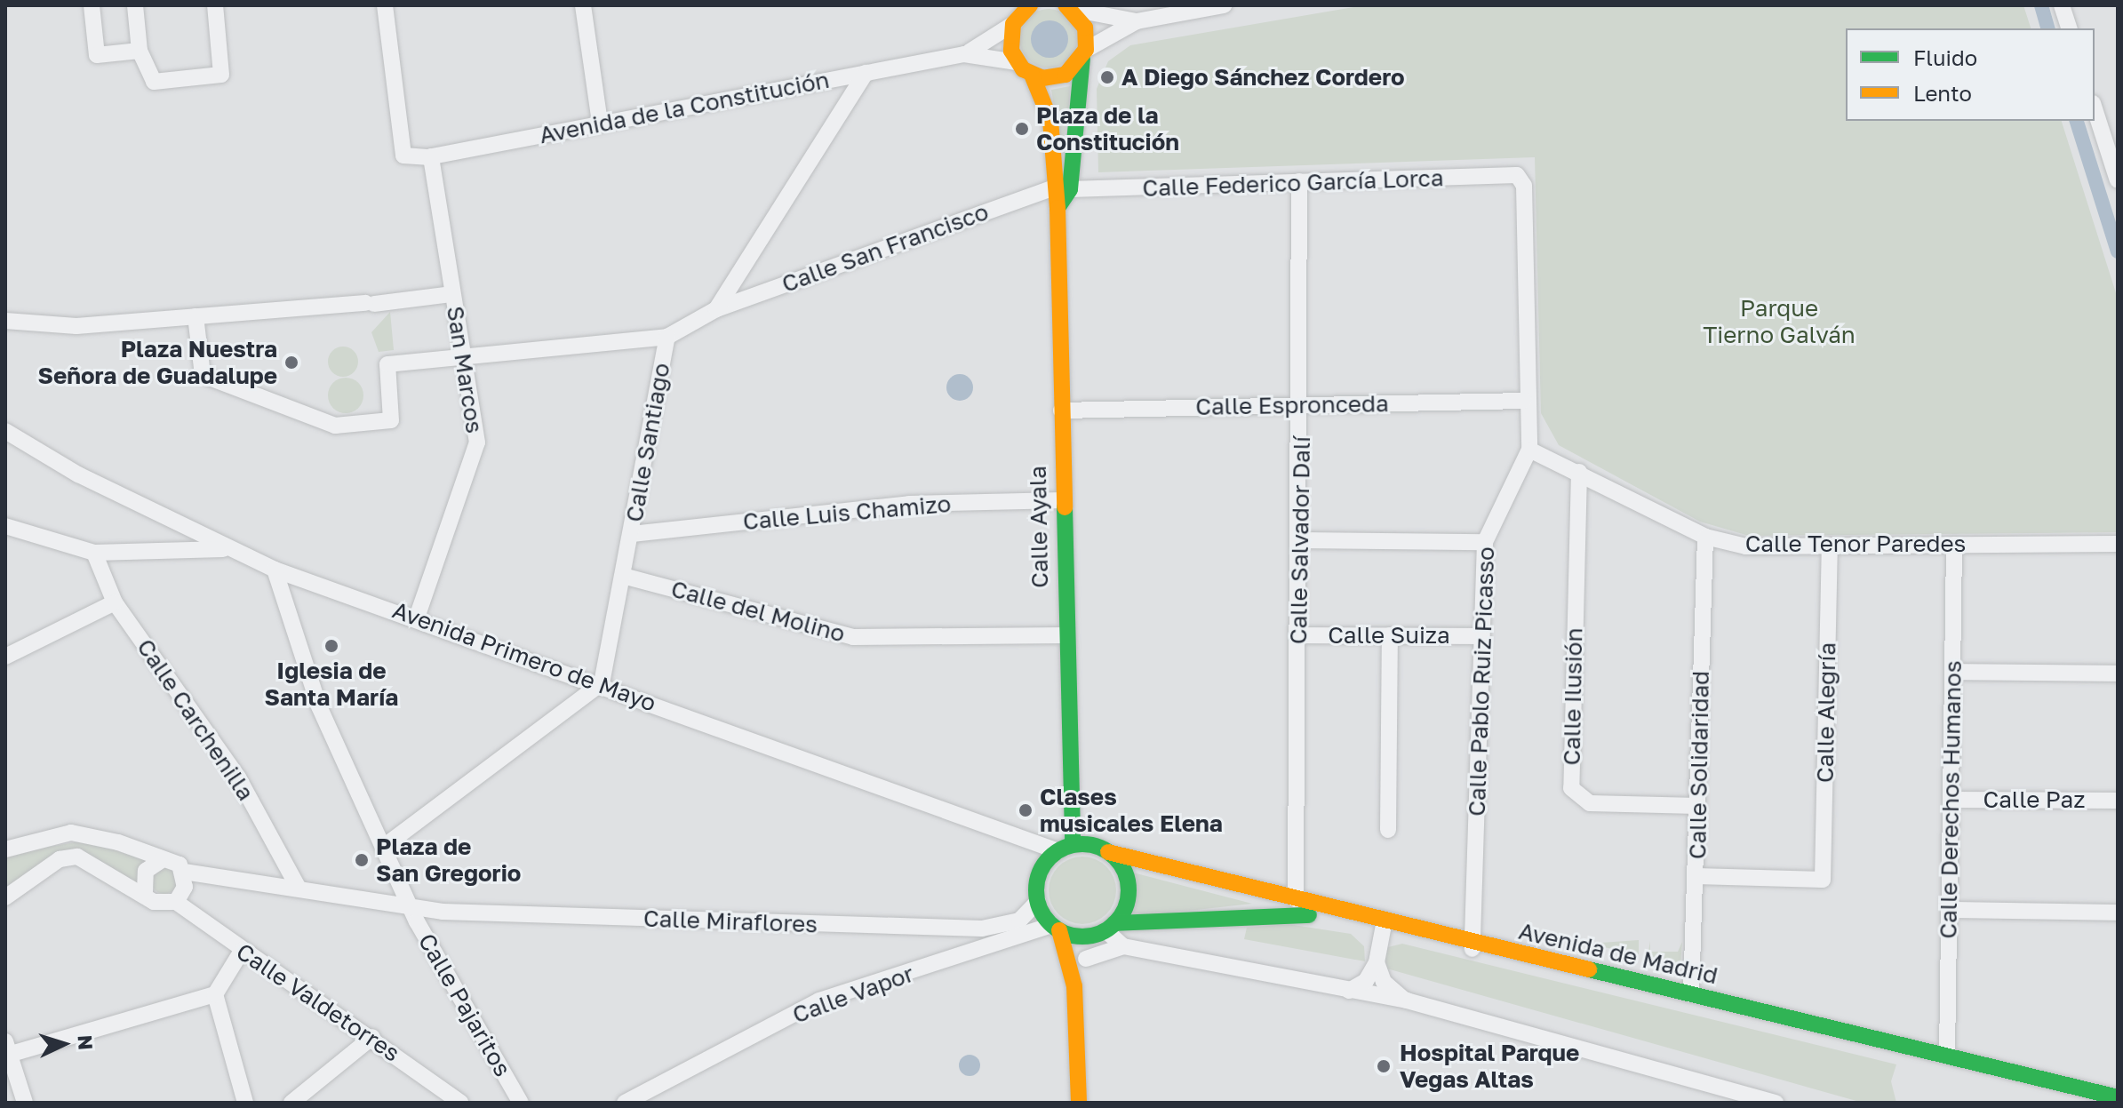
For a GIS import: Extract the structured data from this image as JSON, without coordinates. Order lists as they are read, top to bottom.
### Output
{
  "streets": {
    "main road": ["Calle Ayala", "Avenida de Madrid"],
    "street": [
      "Avenida de la Constitución",
      "Calle Federico García Lorca",
      "Calle San Francisco",
      "San Marcos",
      "Calle Espronceda",
      "Calle Santiago",
      "Calle Luis Chamizo",
      "Calle Salvador Dalí",
      "Calle Tenor Paredes",
      "Calle del Molino",
      "Calle Suiza",
      "Avenida Primero de Mayo",
      "Calle Pablo Ruiz Picasso",
      "Calle Ilusión",
      "Calle Alegría",
      "Calle Carchenilla",
      "Calle Solidaridad",
      "Calle Derechos Humanos",
      "Calle Paz",
      "Calle Miraflores",
      "Calle Vapor",
      "Calle Valdetorres",
      "Calle Pajaritos"
    ]
  },
  "crossings": [
    ["Avenida de la Constitución", "San Marcos"],
    ["Avenida de la Constitución", "Calle Santiago"],
    ["Calle Federico García Lorca", "Calle San Francisco"],
    ["Calle Federico García Lorca", "Calle Espronceda"],
    ["Calle Federico García Lorca", "Calle Ayala"],
    ["Calle Federico García Lorca", "Calle Salvador Dalí"],
    ["Calle San Francisco", "Calle Santiago"],
    ["Calle San Francisco", "Calle Ayala"],
    ["San Marcos", "Avenida Primero de Mayo"],
    ["Calle Espronceda", "Calle Ayala"],
    ["Calle Espronceda", "Calle Salvador Dalí"],
    ["Calle Santiago", "Calle Luis Chamizo"],
    ["Calle Santiago", "Calle del Molino"],
    ["Calle Santiago", "Avenida Primero de Mayo"],
    ["Calle Luis Chamizo", "Calle Ayala"],
    ["Calle Ayala", "Calle del Molino"],
    ["Calle Ayala", "Avenida Primero de Mayo"],
    ["Calle Ayala", "Calle Miraflores"],
    ["Calle Ayala", "Avenida de Madrid"],
    ["Calle Ayala", "Calle Vapor"],
    ["Calle Salvador Dalí", "Calle Suiza"],
    ["Calle Salvador Dalí", "Avenida de Madrid"],
    ["Calle Tenor Paredes", "Calle Pablo Ruiz Picasso"],
    ["Calle Tenor Paredes", "Calle Ilusión"],
    ["Calle Tenor Paredes", "Calle Alegría"],
    ["Calle Tenor Paredes", "Calle Solidaridad"],
    ["Calle Tenor Paredes", "Calle Derechos Humanos"],
    ["Calle Suiza", "Calle Pablo Ruiz Picasso"],
    ["Avenida Primero de Mayo", "Calle Miraflores"],
    ["Avenida Primero de Mayo", "Avenida de Madrid"],
    ["Avenida Primero de Mayo", "Calle Vapor"],
    ["Calle Pablo Ruiz Picasso", "Avenida de Madrid"],
    ["Calle Ilusión", "Calle Solidaridad"],
    ["Calle Alegría", "Calle Solidaridad"],
    ["Calle Solidaridad", "Avenida de Madrid"],
    ["Calle Derechos Humanos", "Calle Paz"],
    ["Calle Derechos Humanos", "Avenida de Madrid"],
    ["Calle Miraflores", "Avenida de Madrid"],
    ["Calle Miraflores", "Calle Vapor"],
    ["Calle Miraflores", "Calle Pajaritos"],
    ["Avenida de Madrid", "Calle Vapor"]
  ],
  "parks": ["Parque Tierno Galván"],
  "places": [
    "A Diego Sánchez Cordero",
    "Plaza de la Constitución",
    "Plaza Nuestra Señora de Guadalupe",
    "Iglesia de Santa María",
    "Clases musicales Elena",
    "Plaza de San Gregorio",
    "Hospital Parque Vegas Altas"
  ],
  "legend": ["Fluido", "Lento"],
  "north": "right"
}
